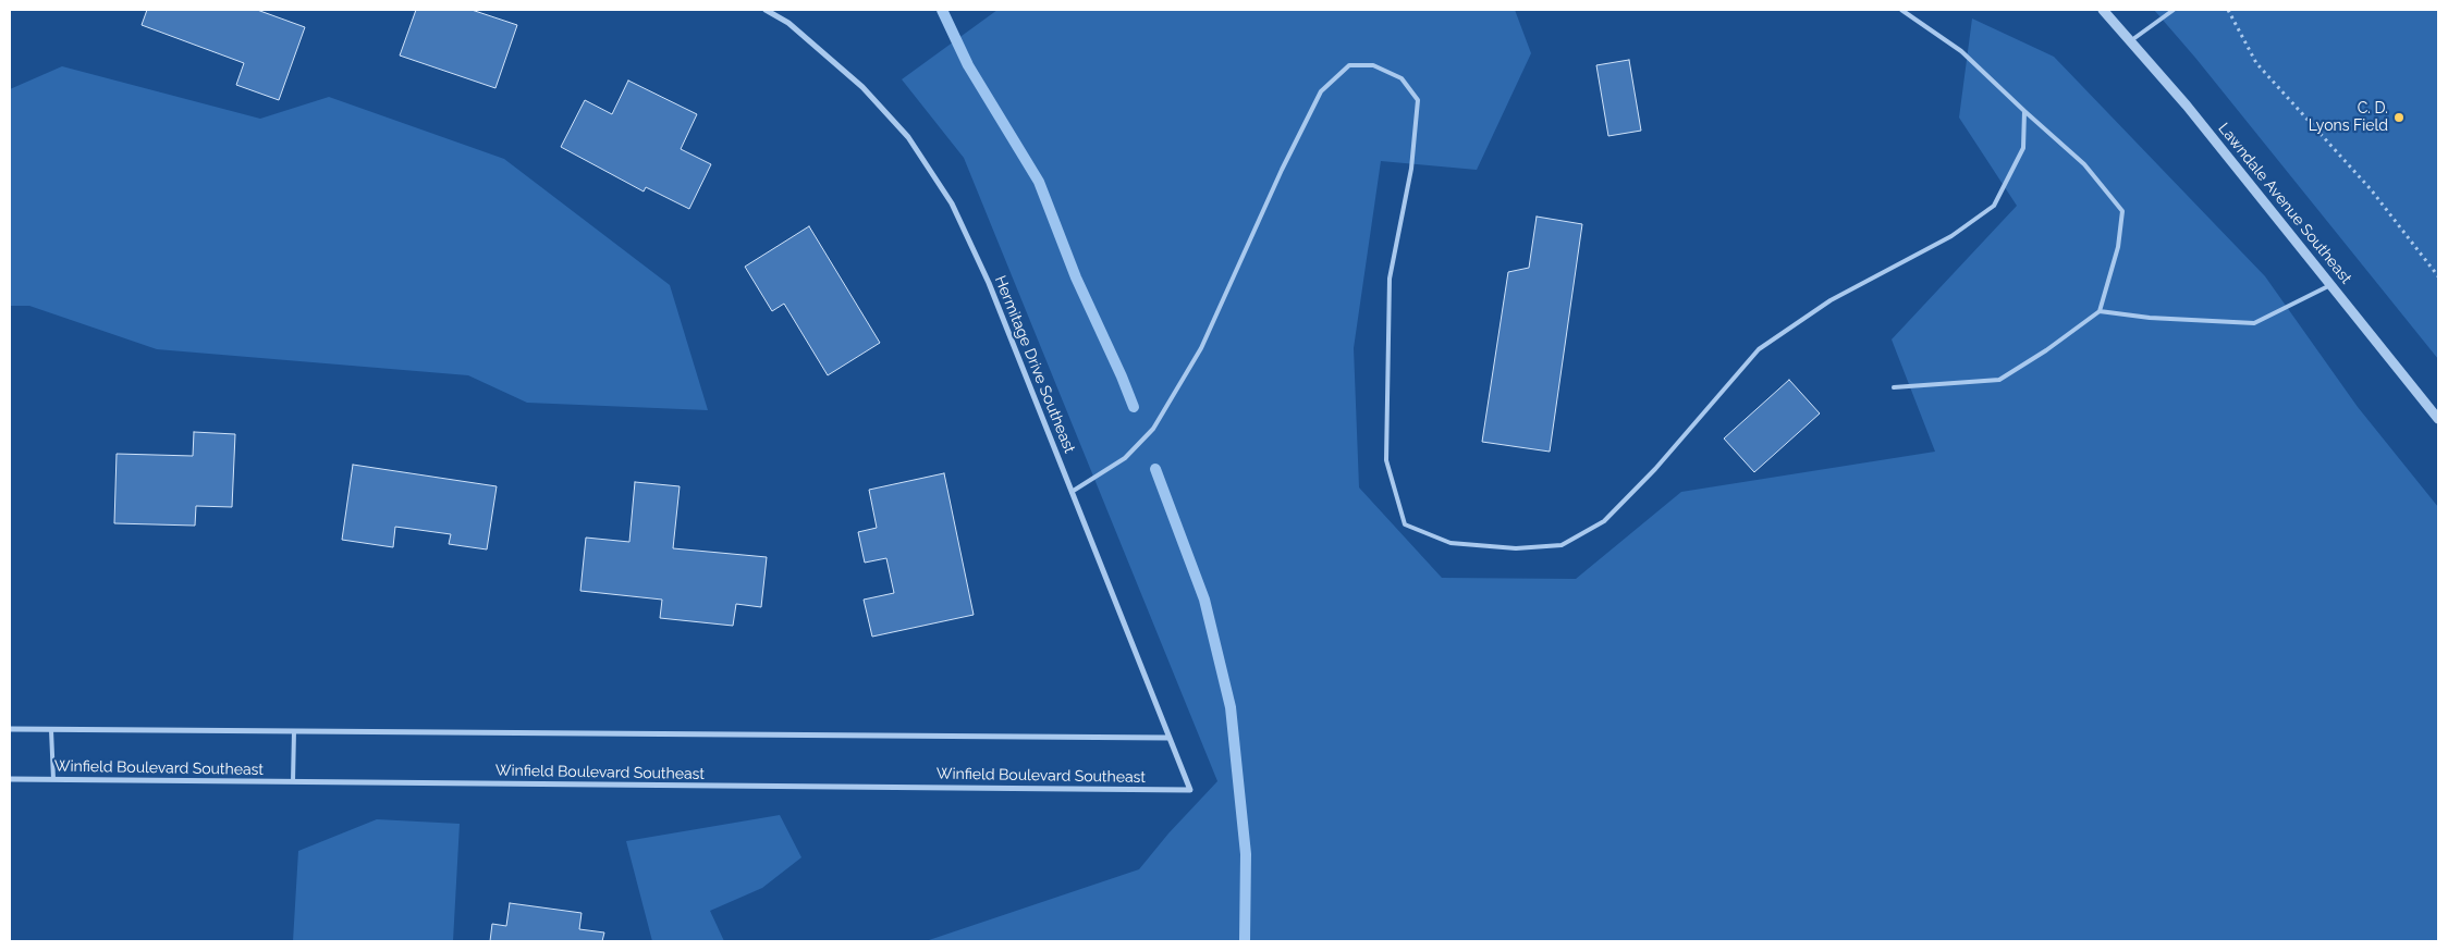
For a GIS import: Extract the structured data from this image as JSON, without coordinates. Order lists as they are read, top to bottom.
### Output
{
  "streets": {
    "street": ["Lawndale Avenue Southeast", "Hermitage Drive Southeast", "Winfield Boulevard Southeast"]
  },
  "crossings": [
    ["Hermitage Drive Southeast", "Winfield Boulevard Southeast"]
  ],
  "places": ["C. D. Lyons Field"]
}
